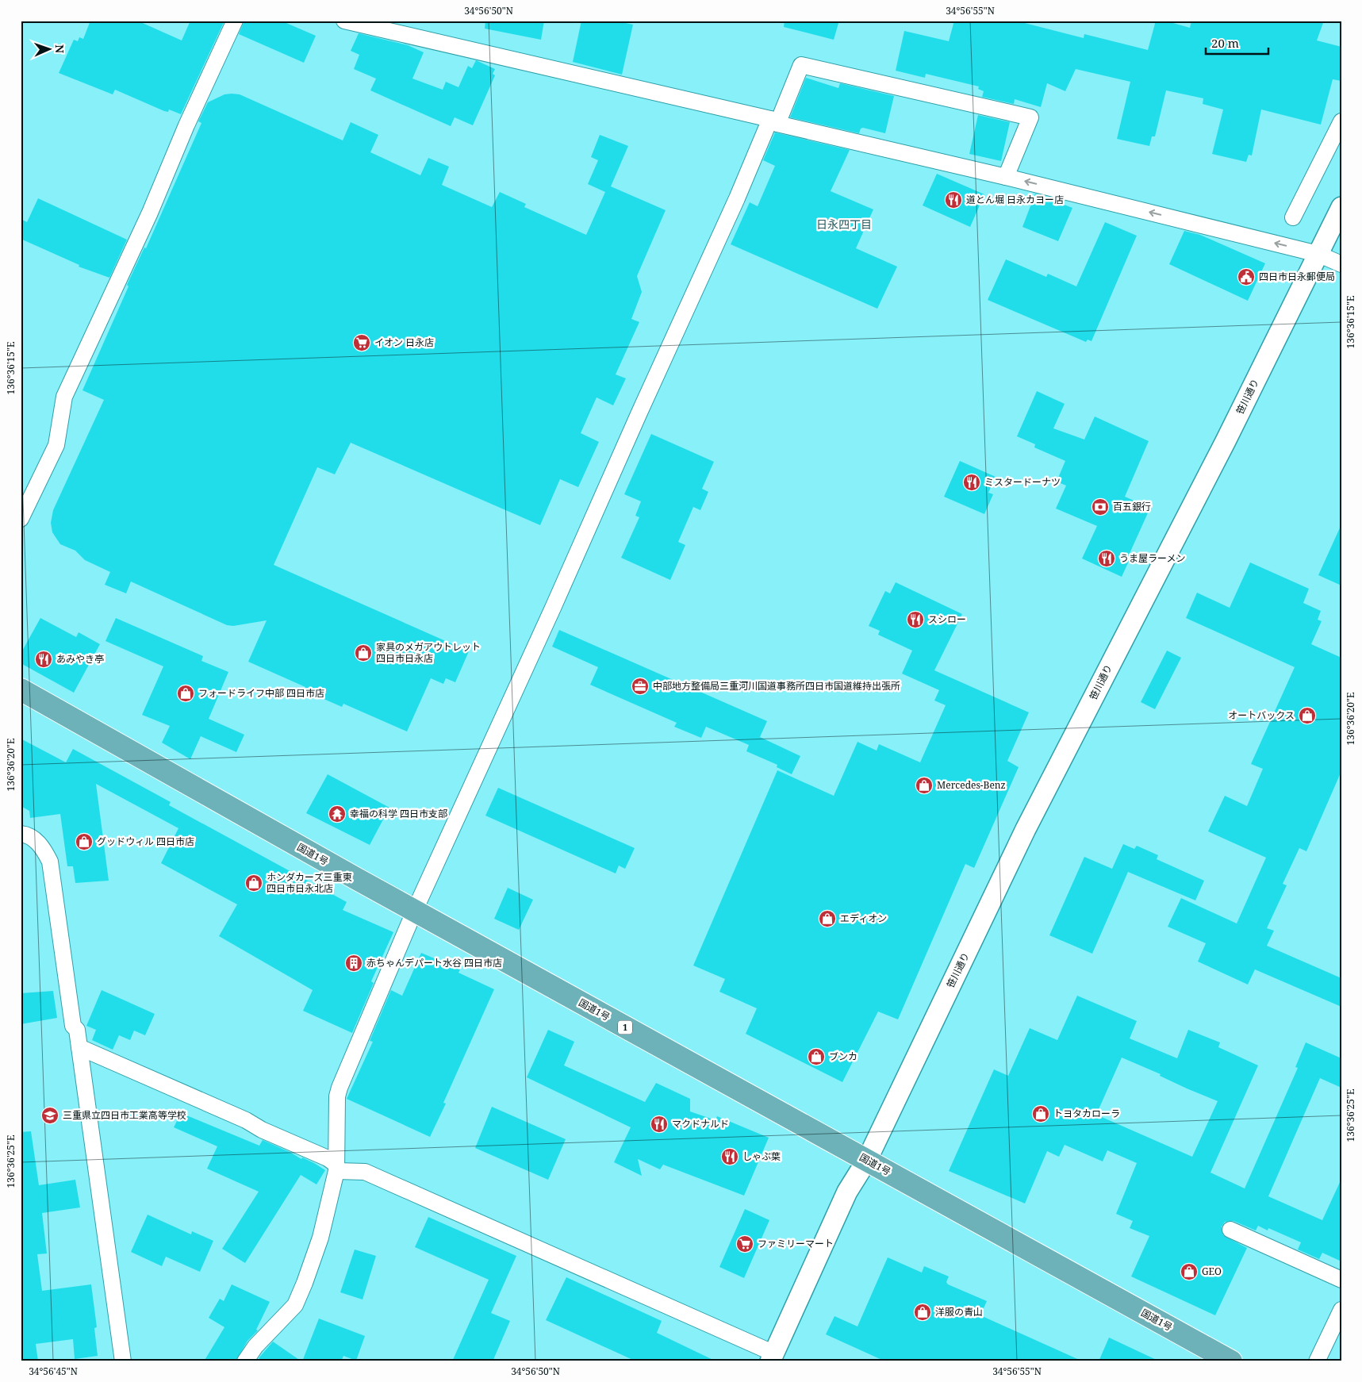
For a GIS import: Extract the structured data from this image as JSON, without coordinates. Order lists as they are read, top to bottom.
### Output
{
  "streets": {
    "highway": ["国道1号", "1"],
    "street": ["笹川通り"]
  },
  "crossings": [
    ["笹川通り", "国道1号"]
  ],
  "districts": ["日永四丁目"],
  "places": {
    "restaurant": [
      "道とん堀 日永カヨー店",
      "ミスタードーナツ",
      "うま屋ラーメン",
      "スシロー",
      "あみやき亭",
      "マクドナルド",
      "しゃぶ葉"
    ],
    "public building": ["四日市日永郵便局"],
    "supermarket": ["イオン 日永店", "ファミリーマート"],
    "bank": ["百五銀行"],
    "shop": [
      "家具のメガアウトレット 四日市日永店",
      "フォードライフ中部 四日市店",
      "オートバックス",
      "Mercedes-Benz",
      "グッドウィル 四日市店",
      "ホンダカーズ三重東 四日市日永北店",
      "エディオン",
      "ブンカ",
      "トヨタカローラ",
      "GEO",
      "洋服の青山"
    ],
    "office": ["中部地方整備局三重河川国道事務所四日市国道維持出張所"],
    "temple": ["幸福の科学 四日市支部"],
    "building": ["赤ちゃんデパート水谷 四日市店"],
    "school or university": ["三重県立四日市工業高等学校"]
  },
  "scale_bar": "20 m",
  "north": "right",
  "coordinates": [
    "34°56'50\"N",
    "34°56'55\"N",
    "136°36'15\"E",
    "136°36'20\"E",
    "136°36'25\"E",
    "34°56'45\"N"
  ]
}
